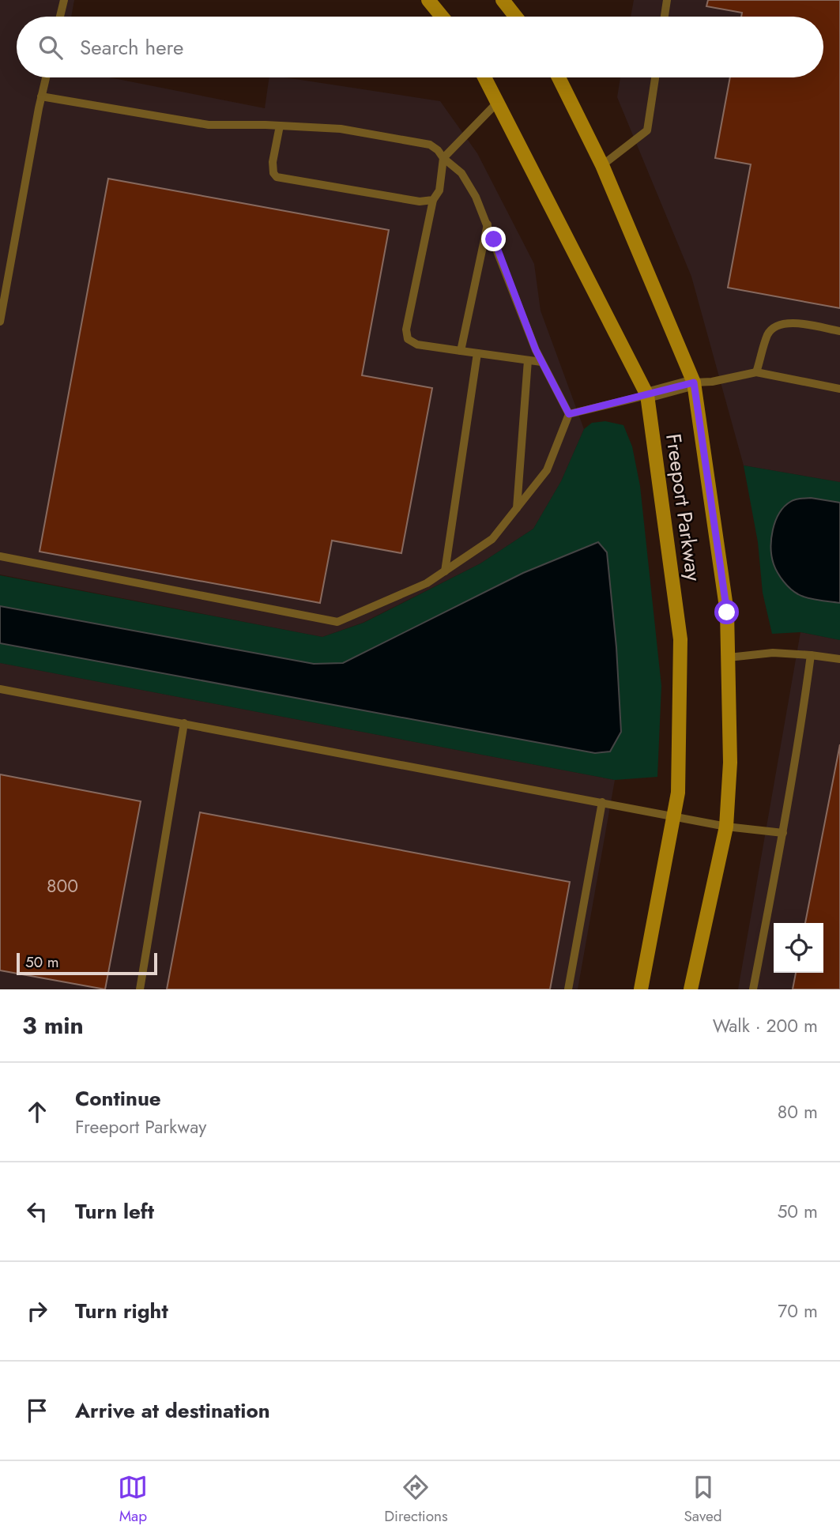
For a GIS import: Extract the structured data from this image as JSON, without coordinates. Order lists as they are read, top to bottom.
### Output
{
  "streets": {
    "main road": ["Freeport Parkway"]
  },
  "house_numbers": ["800"],
  "scale_bar": "50 m",
  "page": {
    "search": "Search here",
    "scale": "50 m",
    "heading": ["3 min", "Walk · 200 m"],
    "list": [
      ["Continue", "Freeport Parkway", "80 m"],
      ["Turn left", "50 m"],
      ["Turn right", "70 m"],
      "Arrive at destination"
    ],
    "nav": ["Map", "Directions", "Saved"]
  }
}
